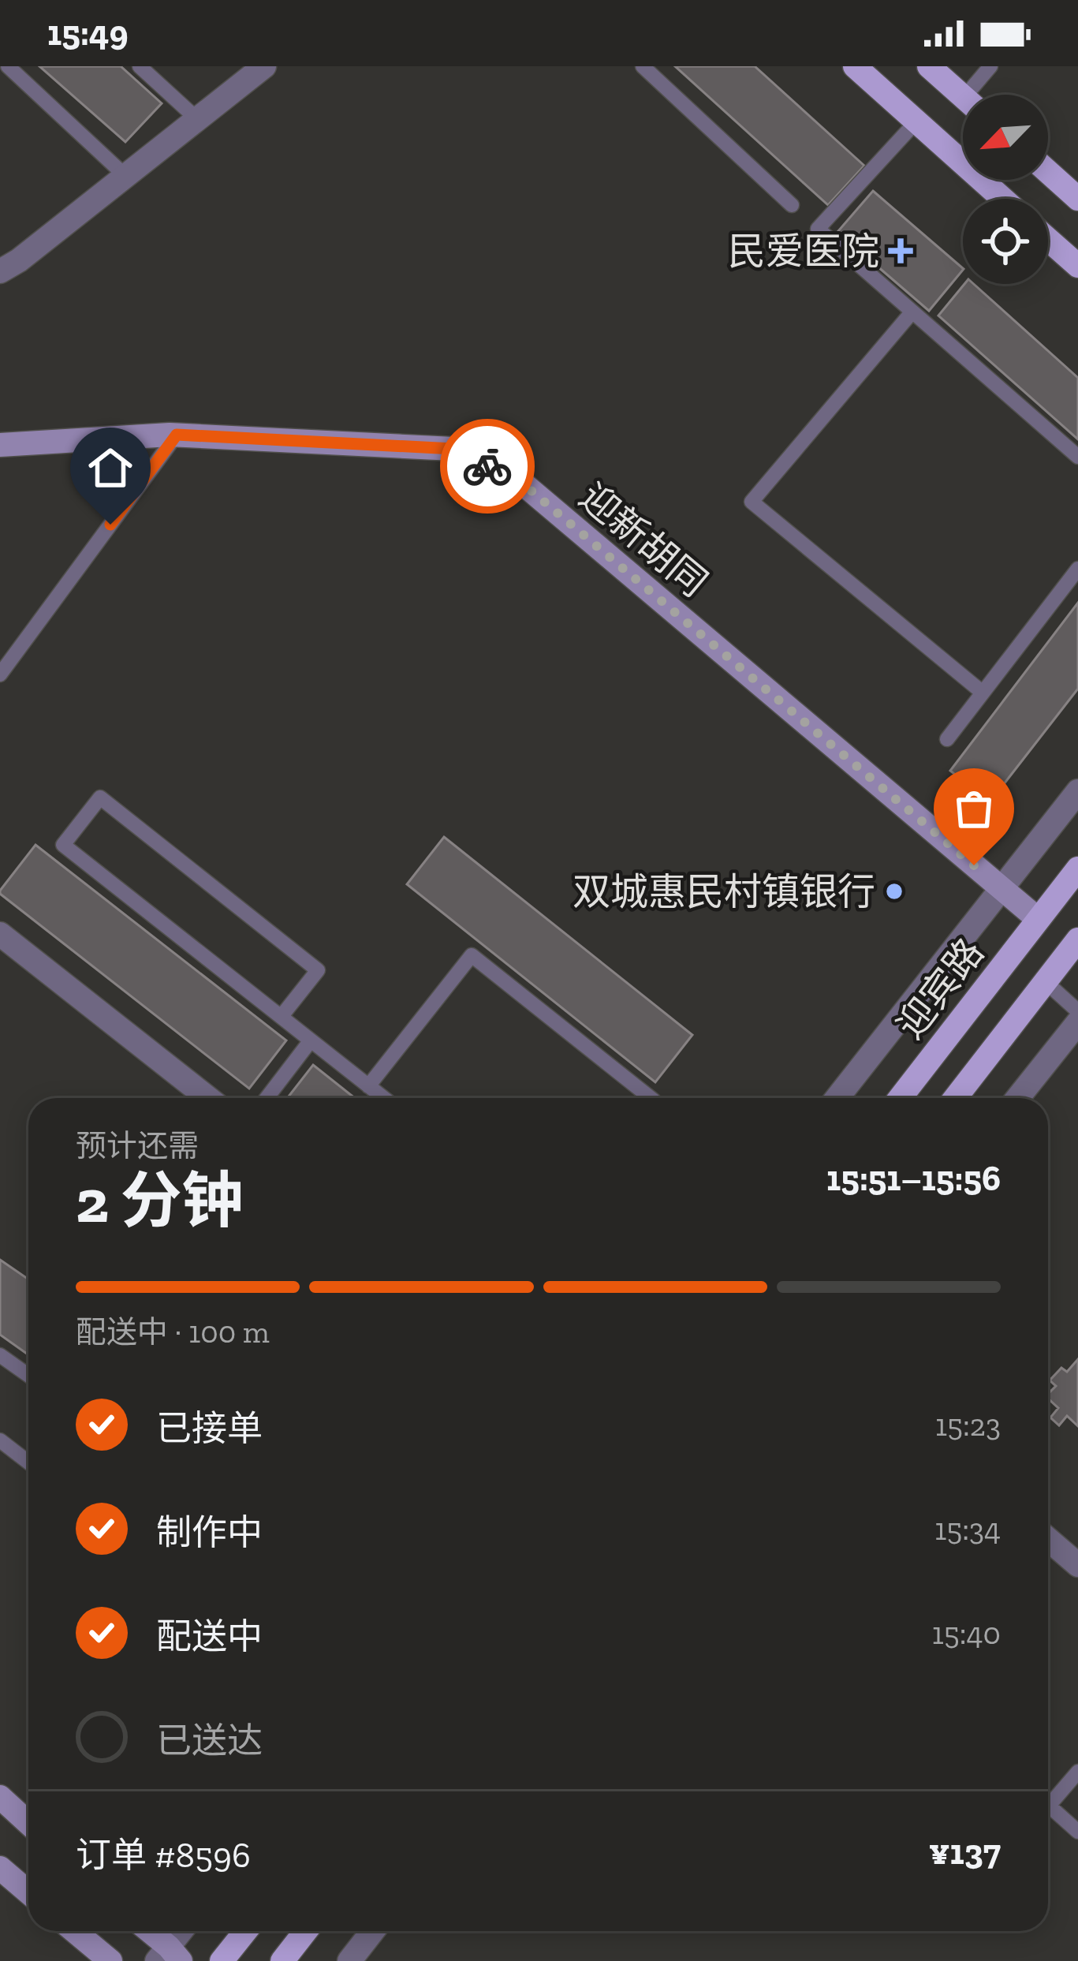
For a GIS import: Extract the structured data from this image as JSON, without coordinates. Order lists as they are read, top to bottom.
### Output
{
  "streets": {
    "main road": ["迎宾路"],
    "street": ["迎新胡同"]
  },
  "crossings": [
    ["迎新胡同", "迎宾路"]
  ],
  "places": {
    "health": ["民爱医院"],
    "other": ["双城惠民村镇银行"]
  },
  "north": "bottom left",
  "page": {
    "status": "15:49",
    "heading": ["2 分钟", "预计还需", "15:51–15:56"],
    "panel": ["订单 #8596", "¥137"],
    "bar": "配送中 · 100 m",
    "list": [
      ["已接单", "15:23"],
      ["制作中", "15:34"],
      ["配送中", "15:40"],
      "已送达"
    ]
  }
}
